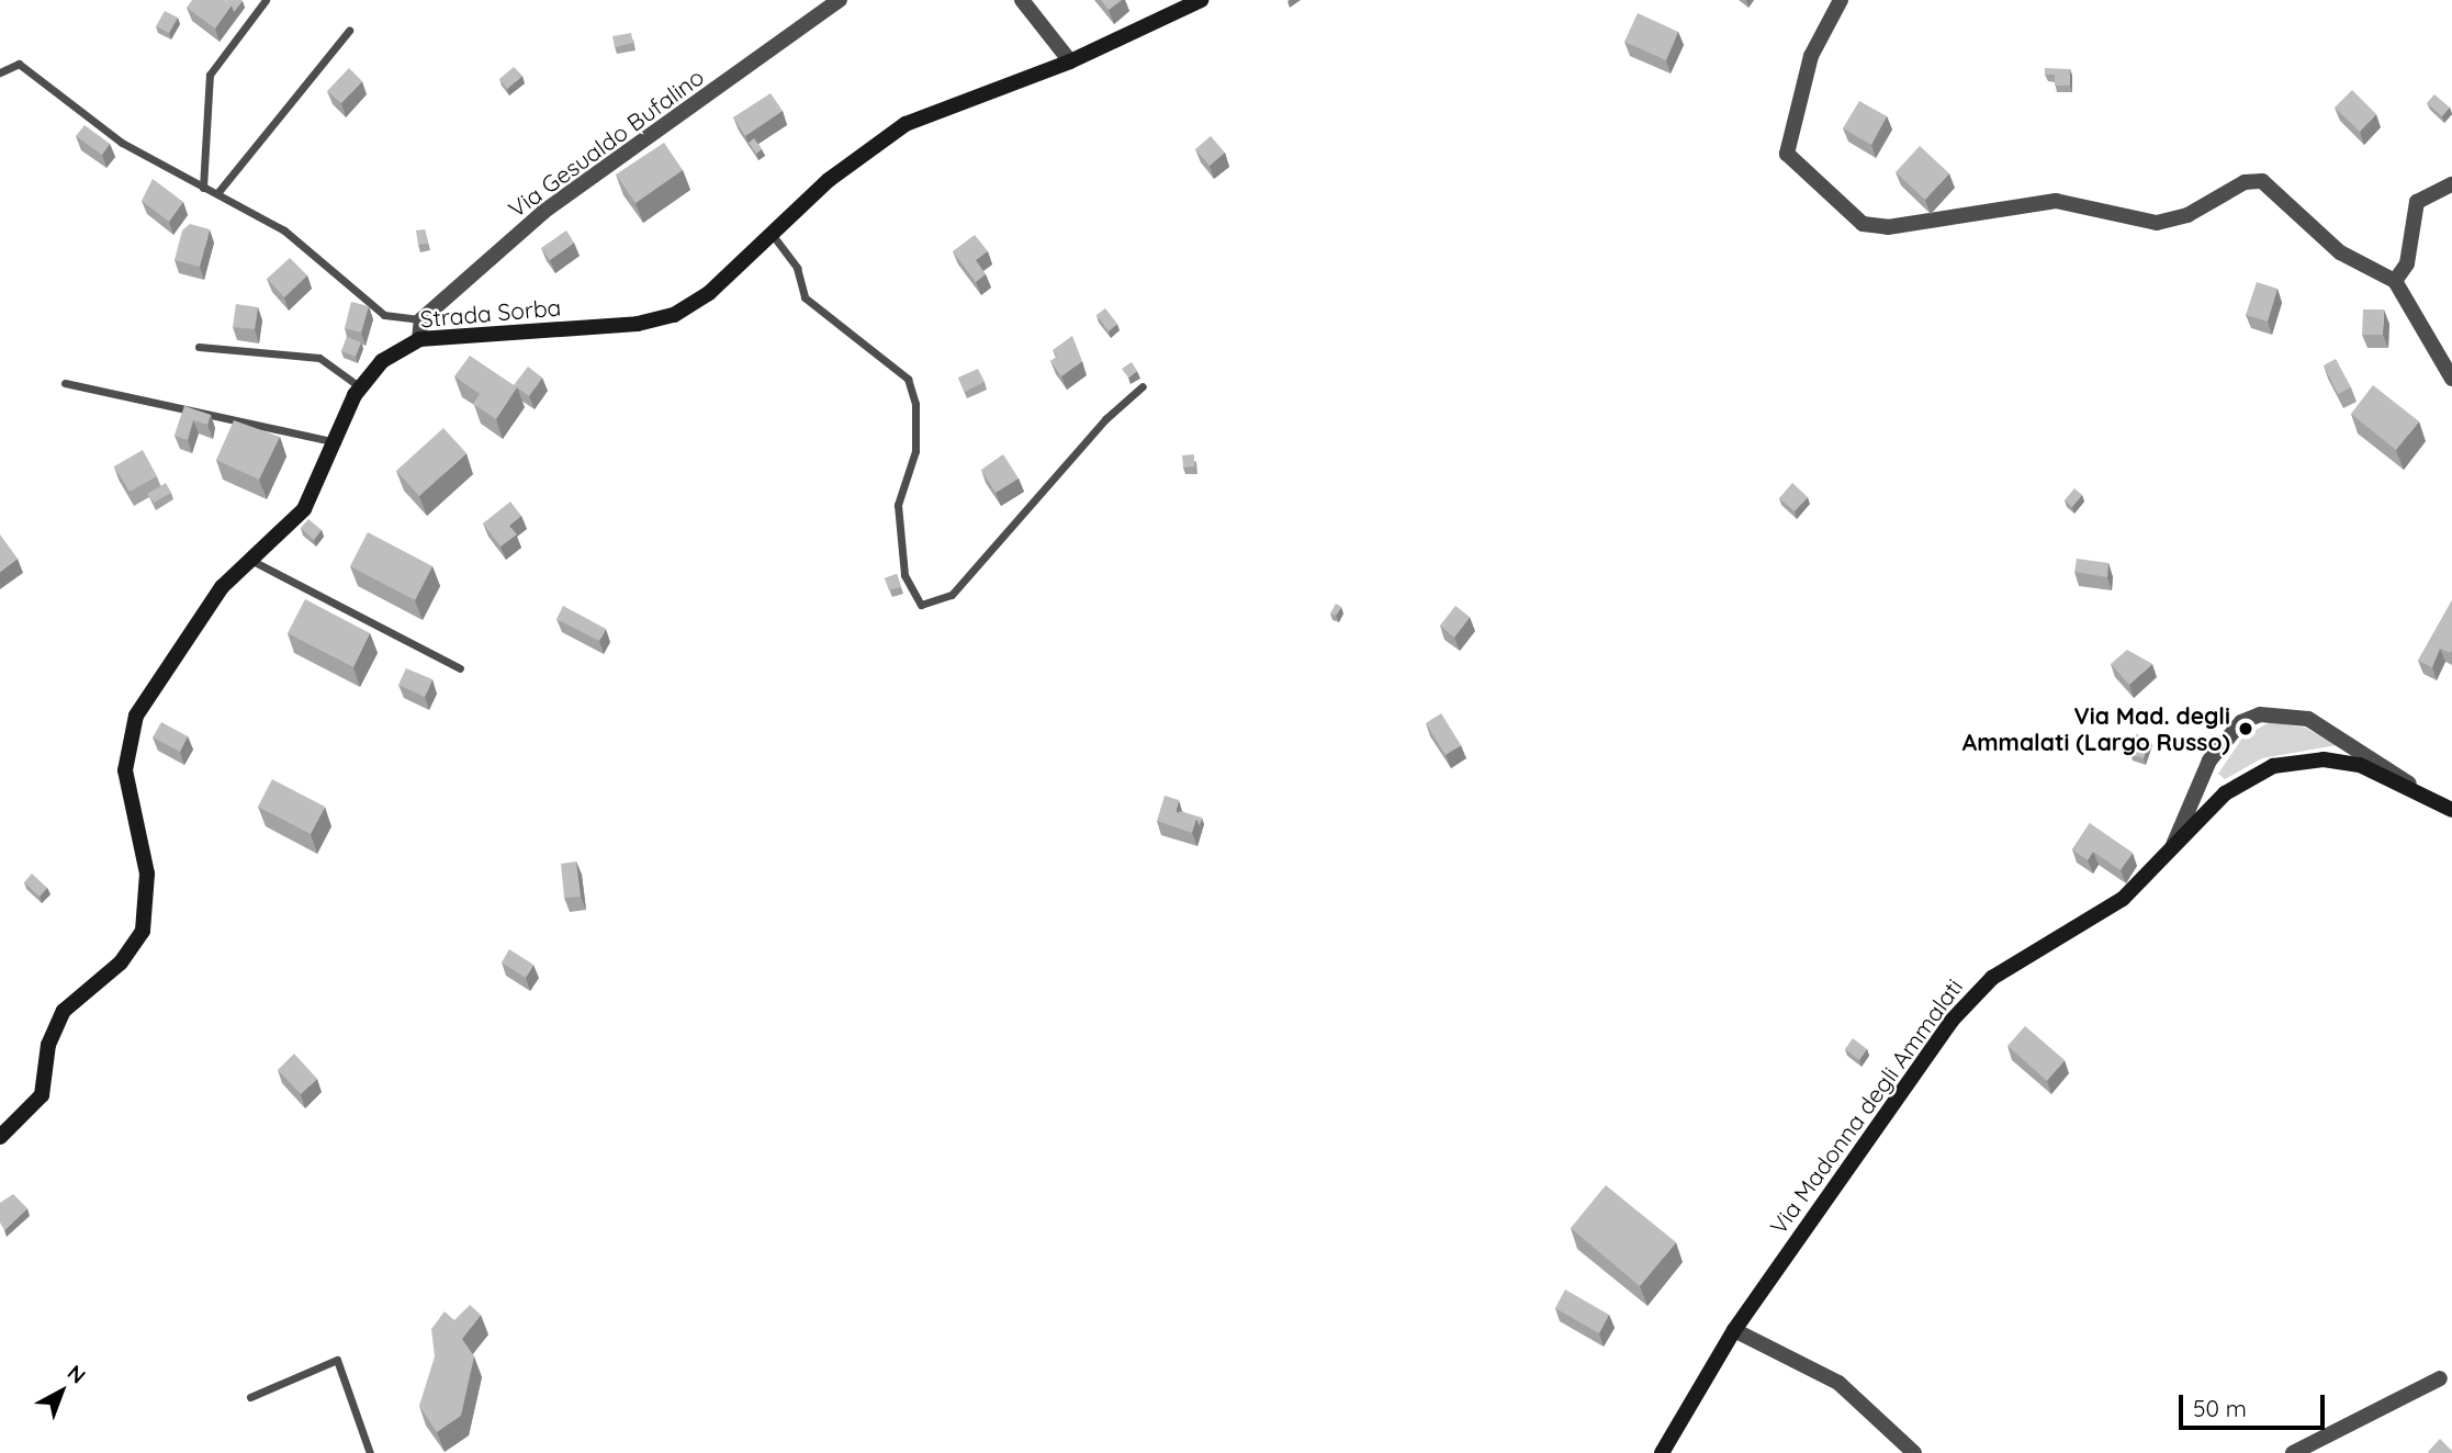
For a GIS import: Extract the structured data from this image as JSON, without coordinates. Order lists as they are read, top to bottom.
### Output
{
  "streets": {
    "street": ["Via Gesualdo Bufalino", "Strada Sorba", "Via Madonna degli Ammalati"]
  },
  "places": ["Via Mad. degli Ammalati (Largo Russo)"],
  "scale_bar": "50 m",
  "north": "top right"
}
